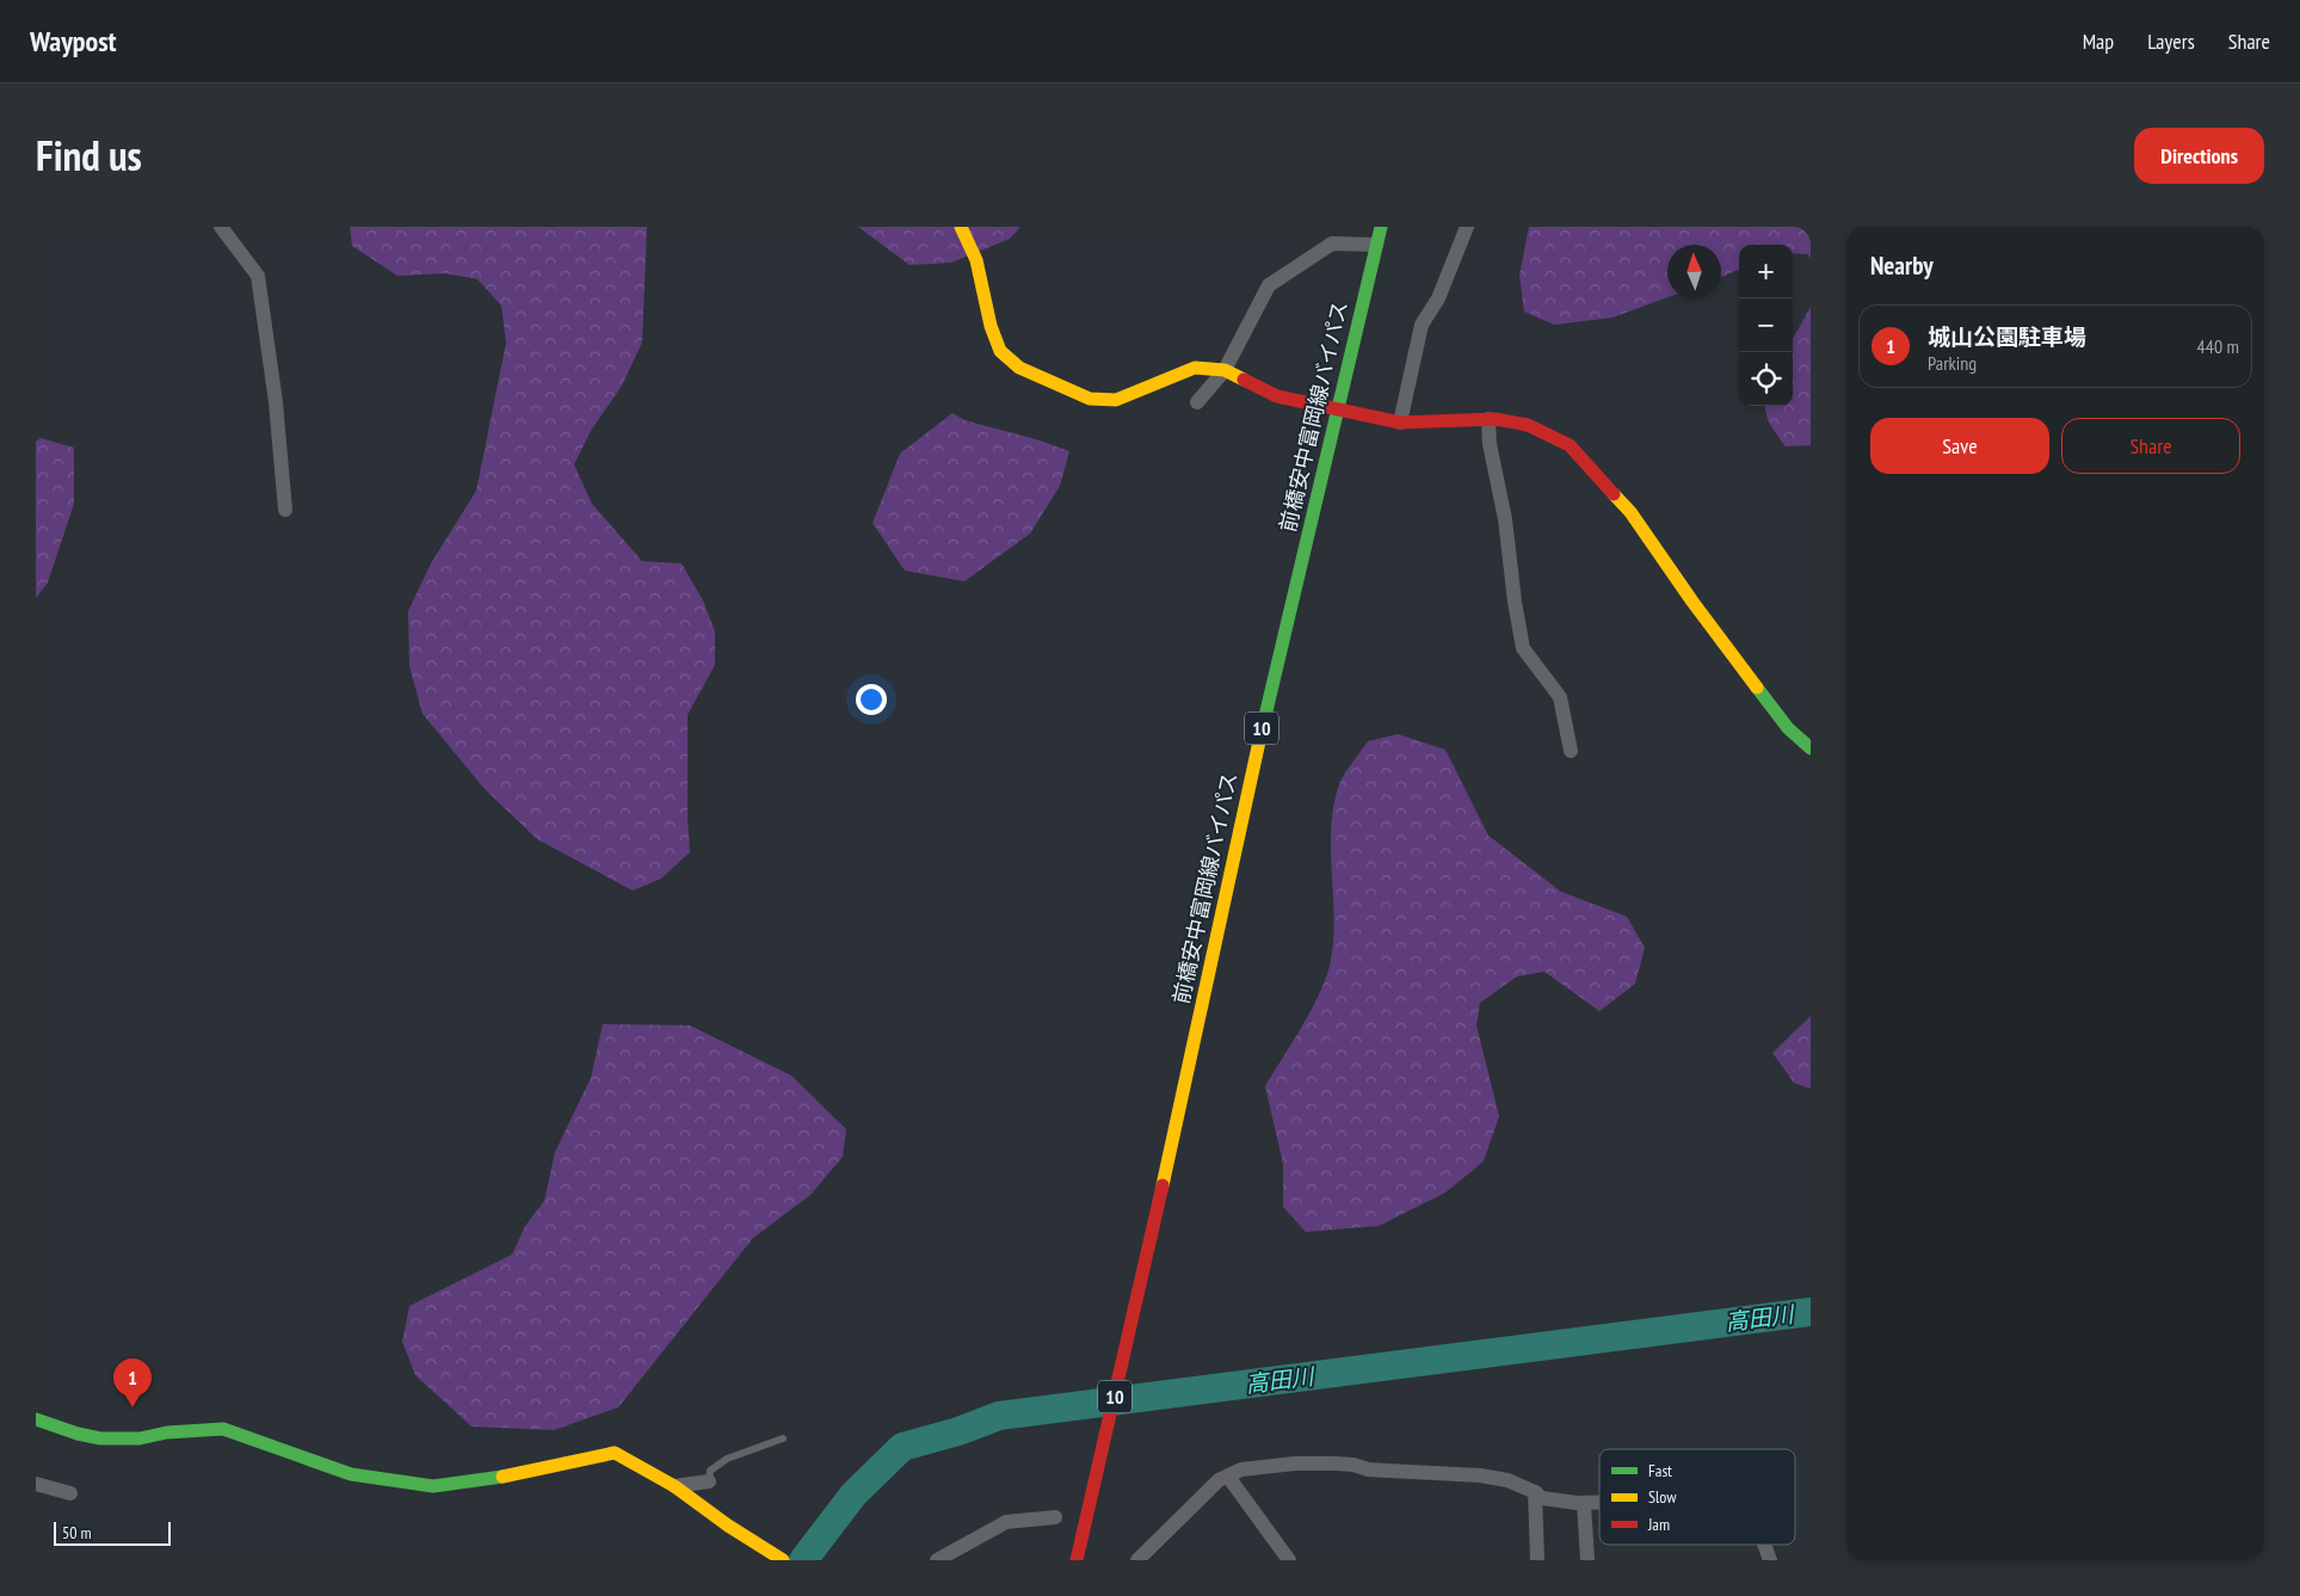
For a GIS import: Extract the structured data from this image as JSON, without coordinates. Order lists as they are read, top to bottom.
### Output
{
  "streets": {
    "street": ["前橋安中富岡線バイパス", "10"]
  },
  "water": ["高田川"],
  "legend": ["Fast", "Slow", "Jam"],
  "scale_bar": "50 m",
  "north": "top",
  "page": {
    "header": "Waypost",
    "nav": ["Map", "Layers", "Share"],
    "title": "Find us",
    "buttons": [
      "Directions",
      ["Save", "Share"]
    ],
    "heading": "Nearby",
    "map_buttons": ["+", "−"],
    "list": [
      {
        "mark": "1",
        "name": "城山公園駐車場",
        "note": "Parking",
        "value": "440 m"
      }
    ],
    "pins": "1",
    "scale": "50 m"
  }
}
